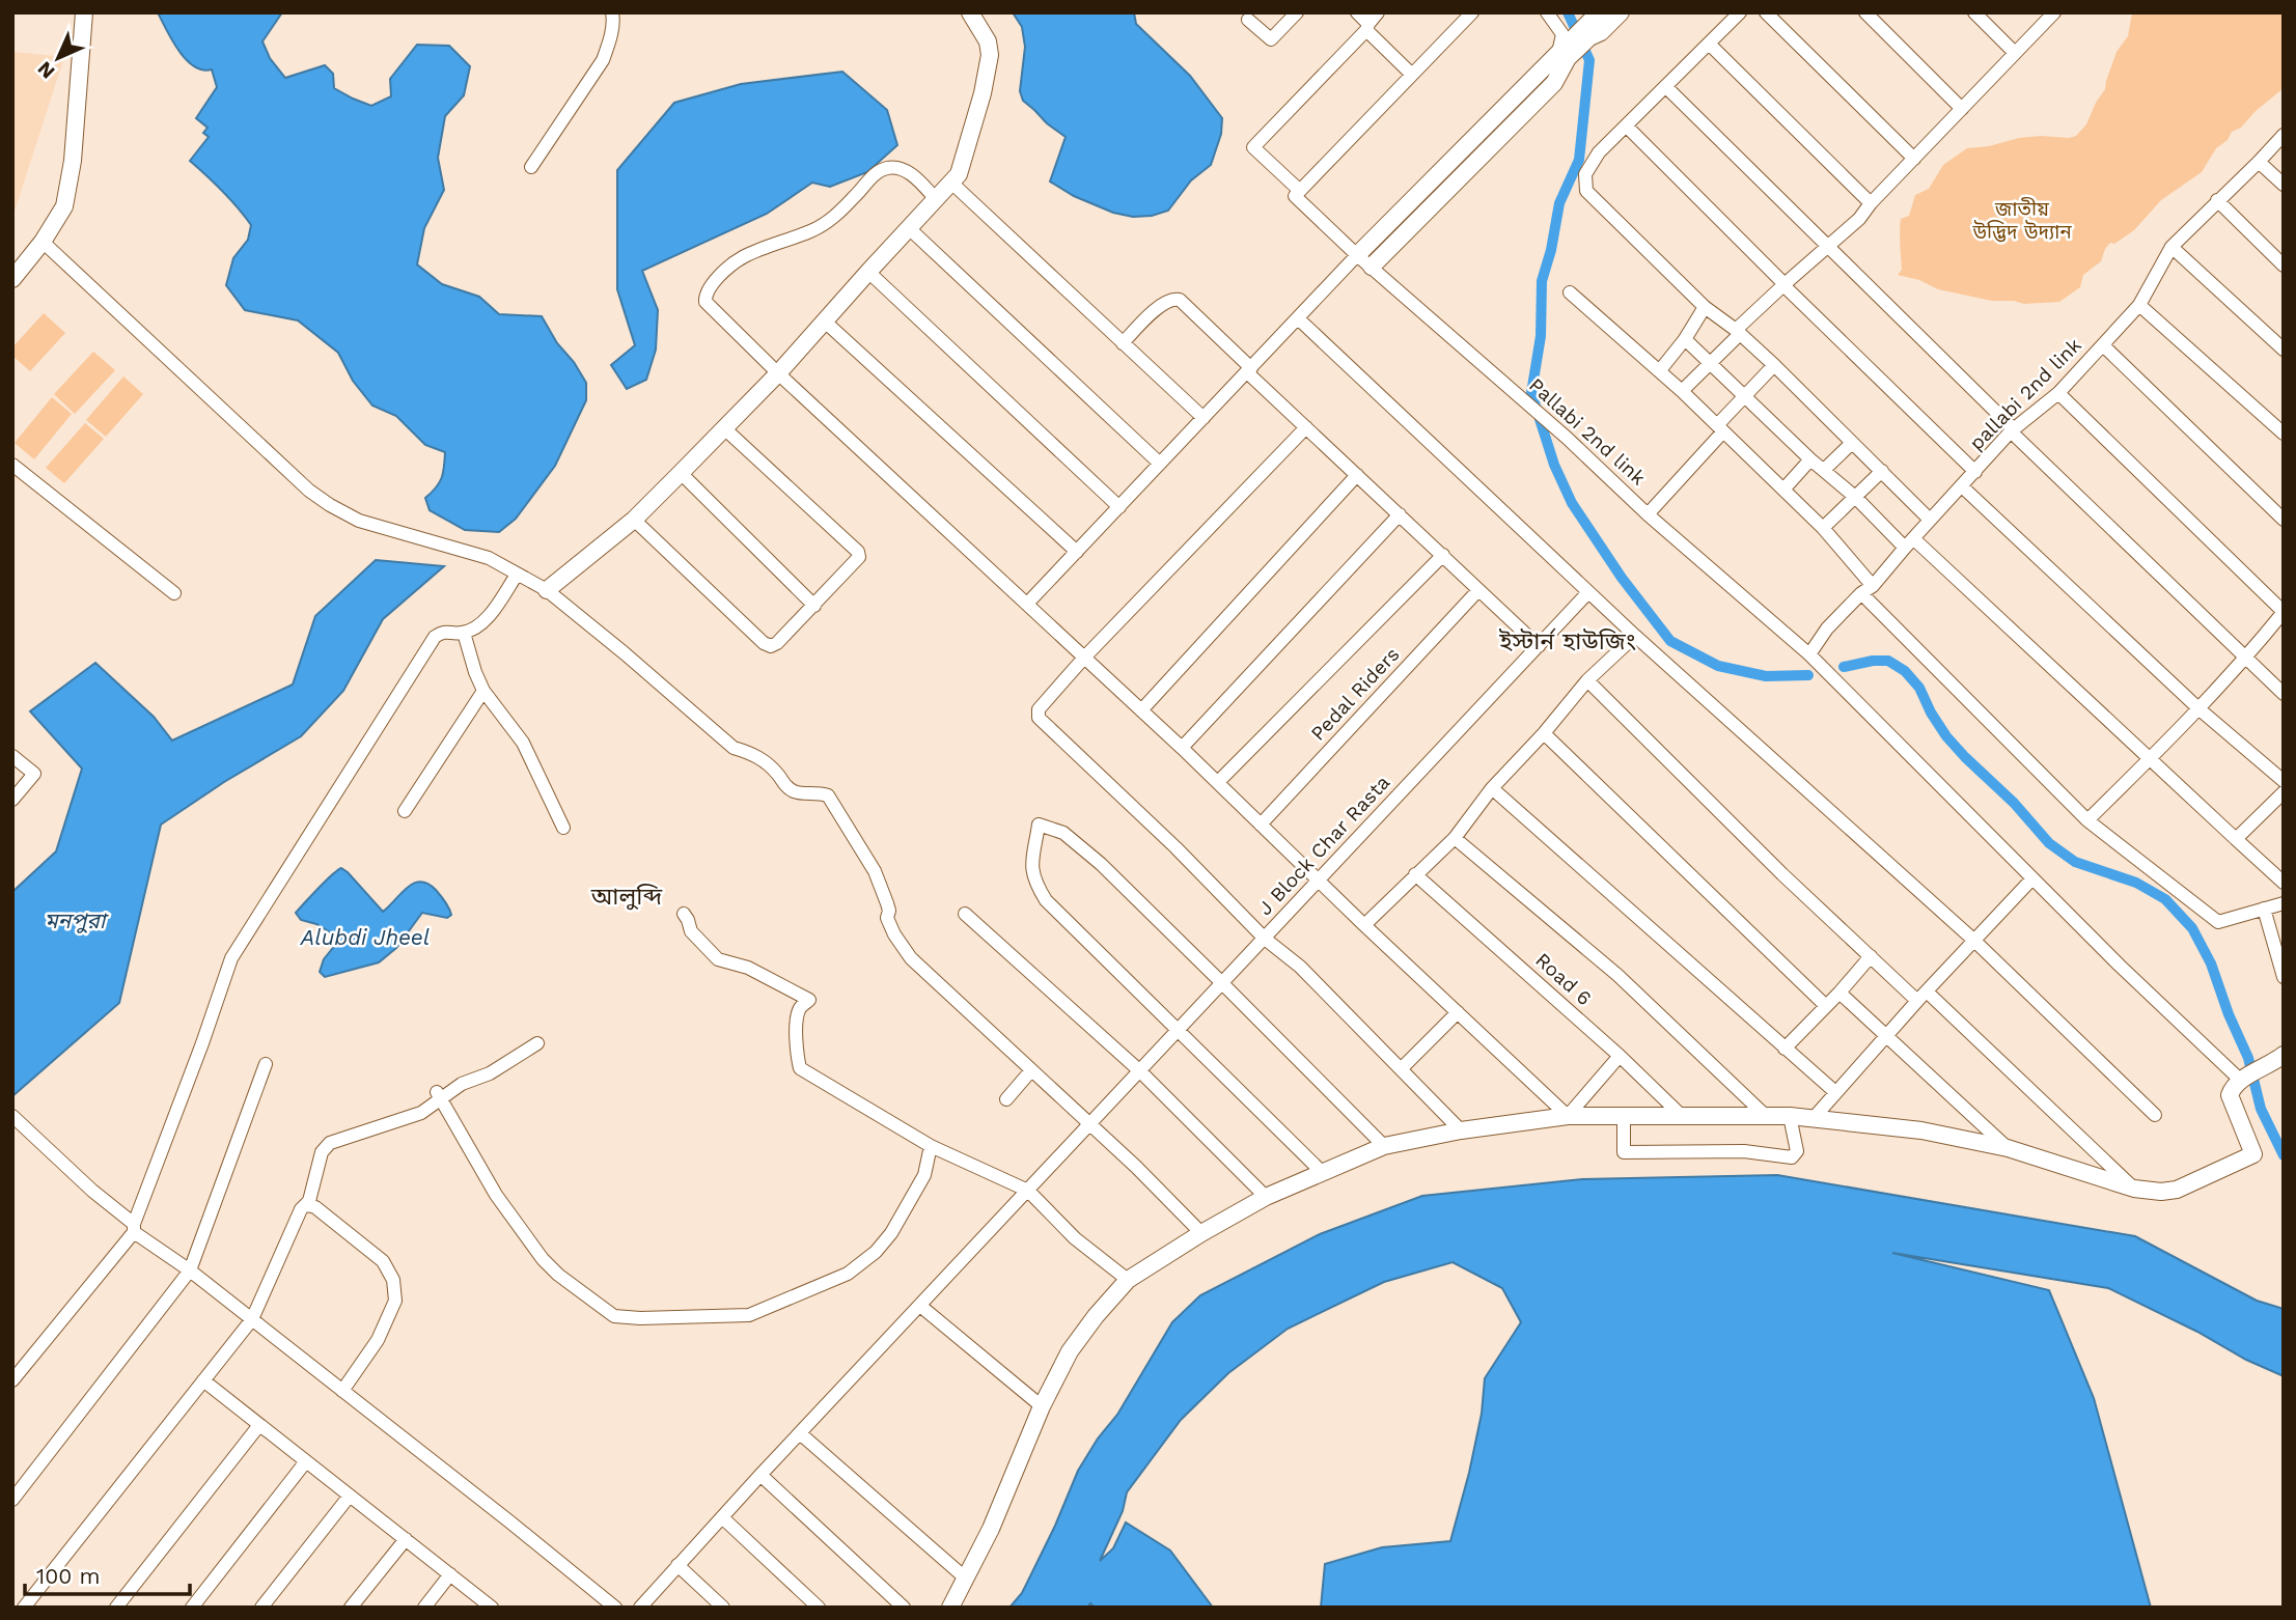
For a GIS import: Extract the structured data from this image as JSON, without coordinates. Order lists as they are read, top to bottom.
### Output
{
  "streets": {
    "street": [
      "pallabi 2nd link",
      "Pallabi 2nd link",
      "Pedal Riders",
      "J Block Char Rasta",
      "Road 6"
    ]
  },
  "crossings": [
    ["pallabi 2nd link", "Pallabi 2nd link"]
  ],
  "districts": ["ইস্টার্ন হাউজিং", "আলুব্দি"],
  "water": ["মনপুরা", "Alubdi Jheel"],
  "parks": ["জাতীয় উদ্ভিদ উদ্যান"],
  "scale_bar": "100 m",
  "north": "bottom left"
}
